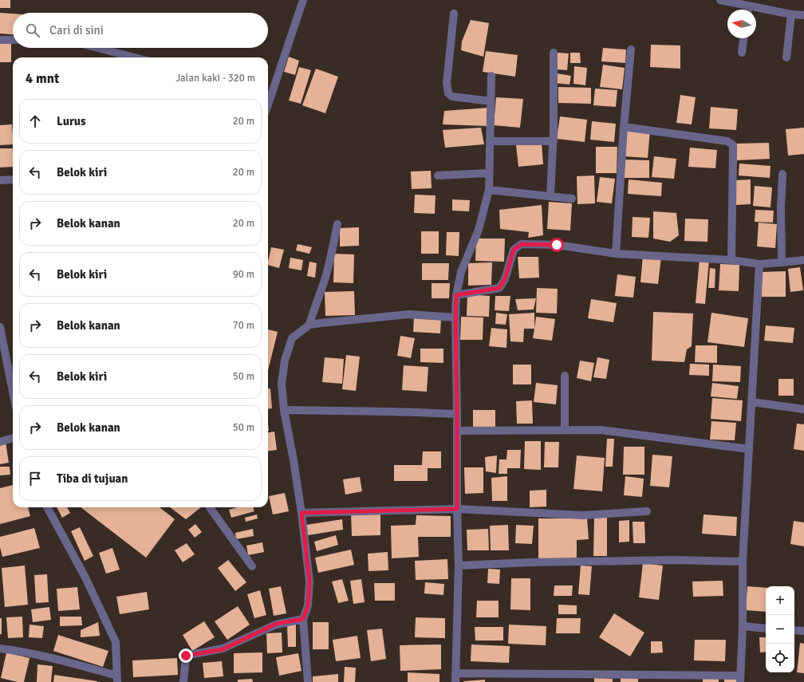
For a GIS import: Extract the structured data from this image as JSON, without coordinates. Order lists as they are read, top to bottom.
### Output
{
  "north": "left",
  "page": {
    "search": "Cari di sini",
    "heading": ["4 mnt", "Jalan kaki · 320 m"],
    "list": [
      ["Lurus", "20 m"],
      ["Belok kiri", "20 m"],
      ["Belok kanan", "20 m"],
      ["Belok kiri", "90 m"],
      ["Belok kanan", "70 m"],
      ["Belok kiri", "50 m"],
      ["Belok kanan", "50 m"],
      "Tiba di tujuan"
    ],
    "map_buttons": ["+", "−"]
  }
}
